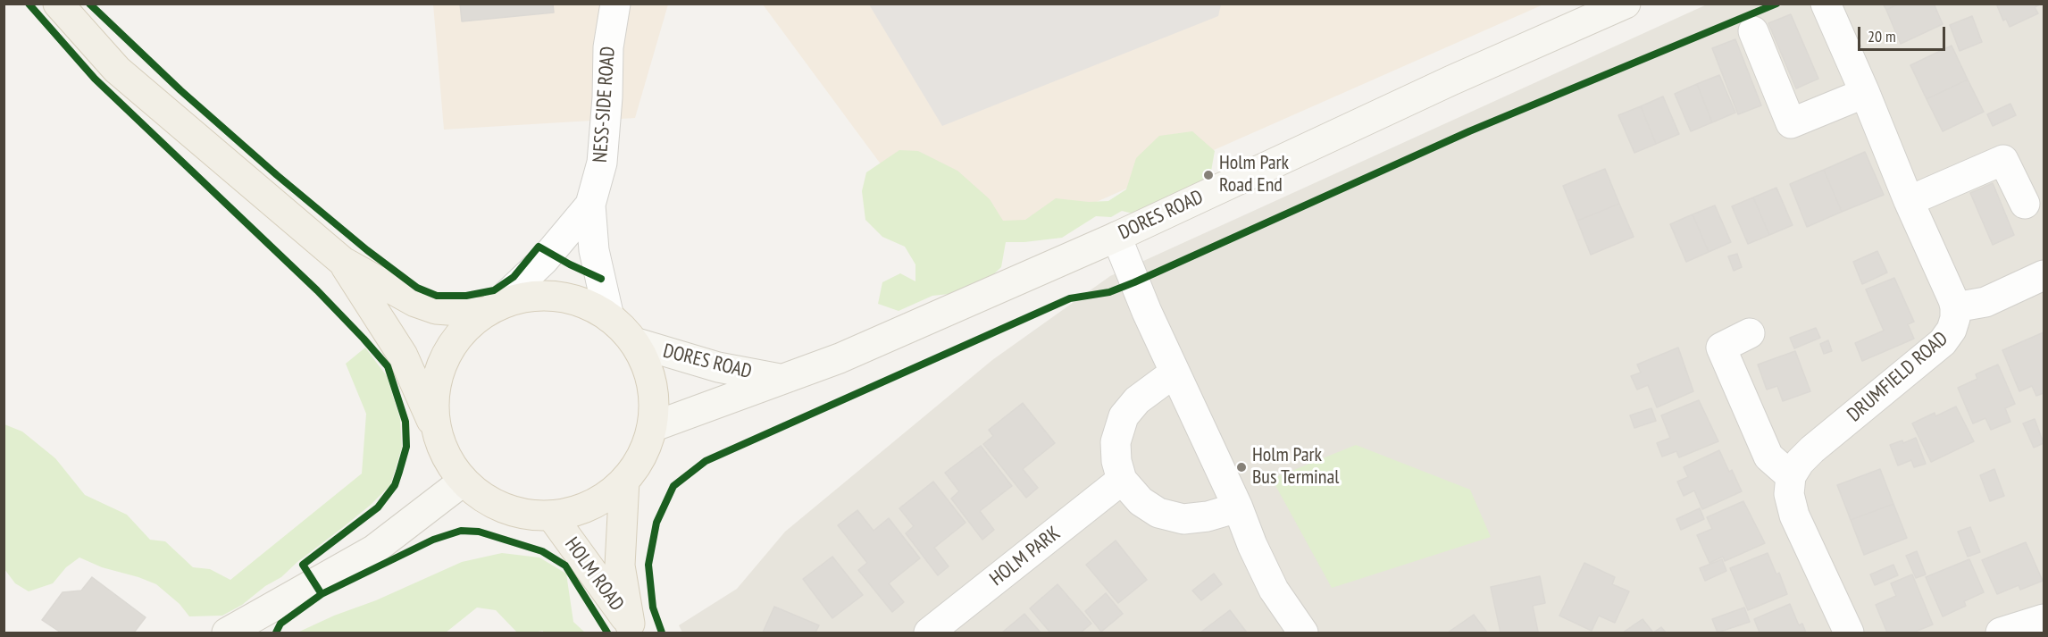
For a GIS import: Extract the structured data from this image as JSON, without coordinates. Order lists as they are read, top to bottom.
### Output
{
  "streets": {
    "main road": ["DORES ROAD", "HOLM ROAD"],
    "street": ["NESS-SIDE ROAD", "DRUMFIELD ROAD", "HOLM PARK"]
  },
  "places": ["Holm Park Road End", "Holm Park Bus Terminal"],
  "scale_bar": "20 m"
}
